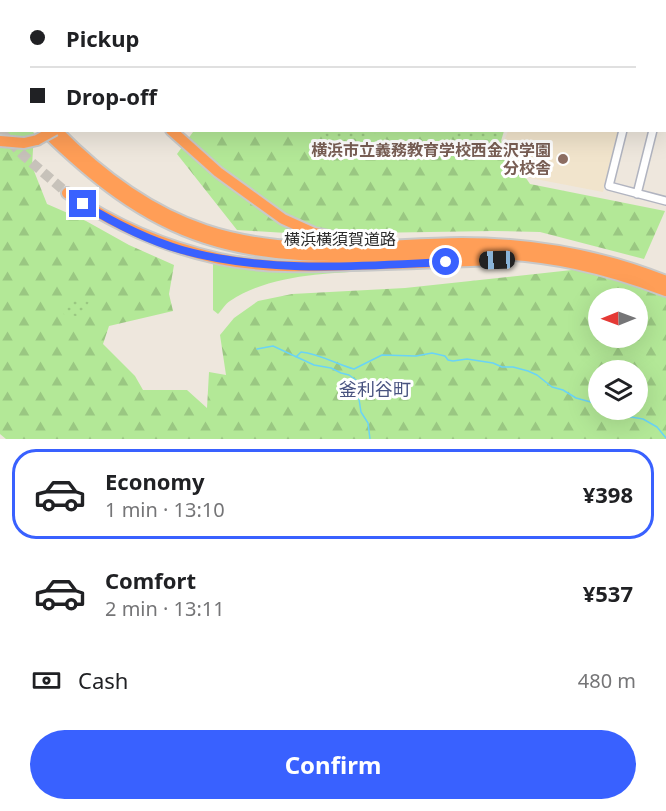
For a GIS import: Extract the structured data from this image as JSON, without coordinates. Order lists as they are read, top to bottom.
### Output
{
  "streets": {
    "highway": ["横浜横須賀道路"]
  },
  "districts": ["釜利谷町"],
  "places": ["横浜市立義務教育学校西金沢学園 分校舎"],
  "north": "left",
  "page": {
    "banner": ["Pickup", "Drop-off"],
    "list": [
      {
        "name": "Economy",
        "note": "1 min · 13:10",
        "value": "¥398"
      },
      {
        "name": "Comfort",
        "note": "2 min · 13:11",
        "value": "¥537"
      }
    ],
    "pay": ["Cash", "480 m"],
    "buttons": "Confirm"
  }
}
